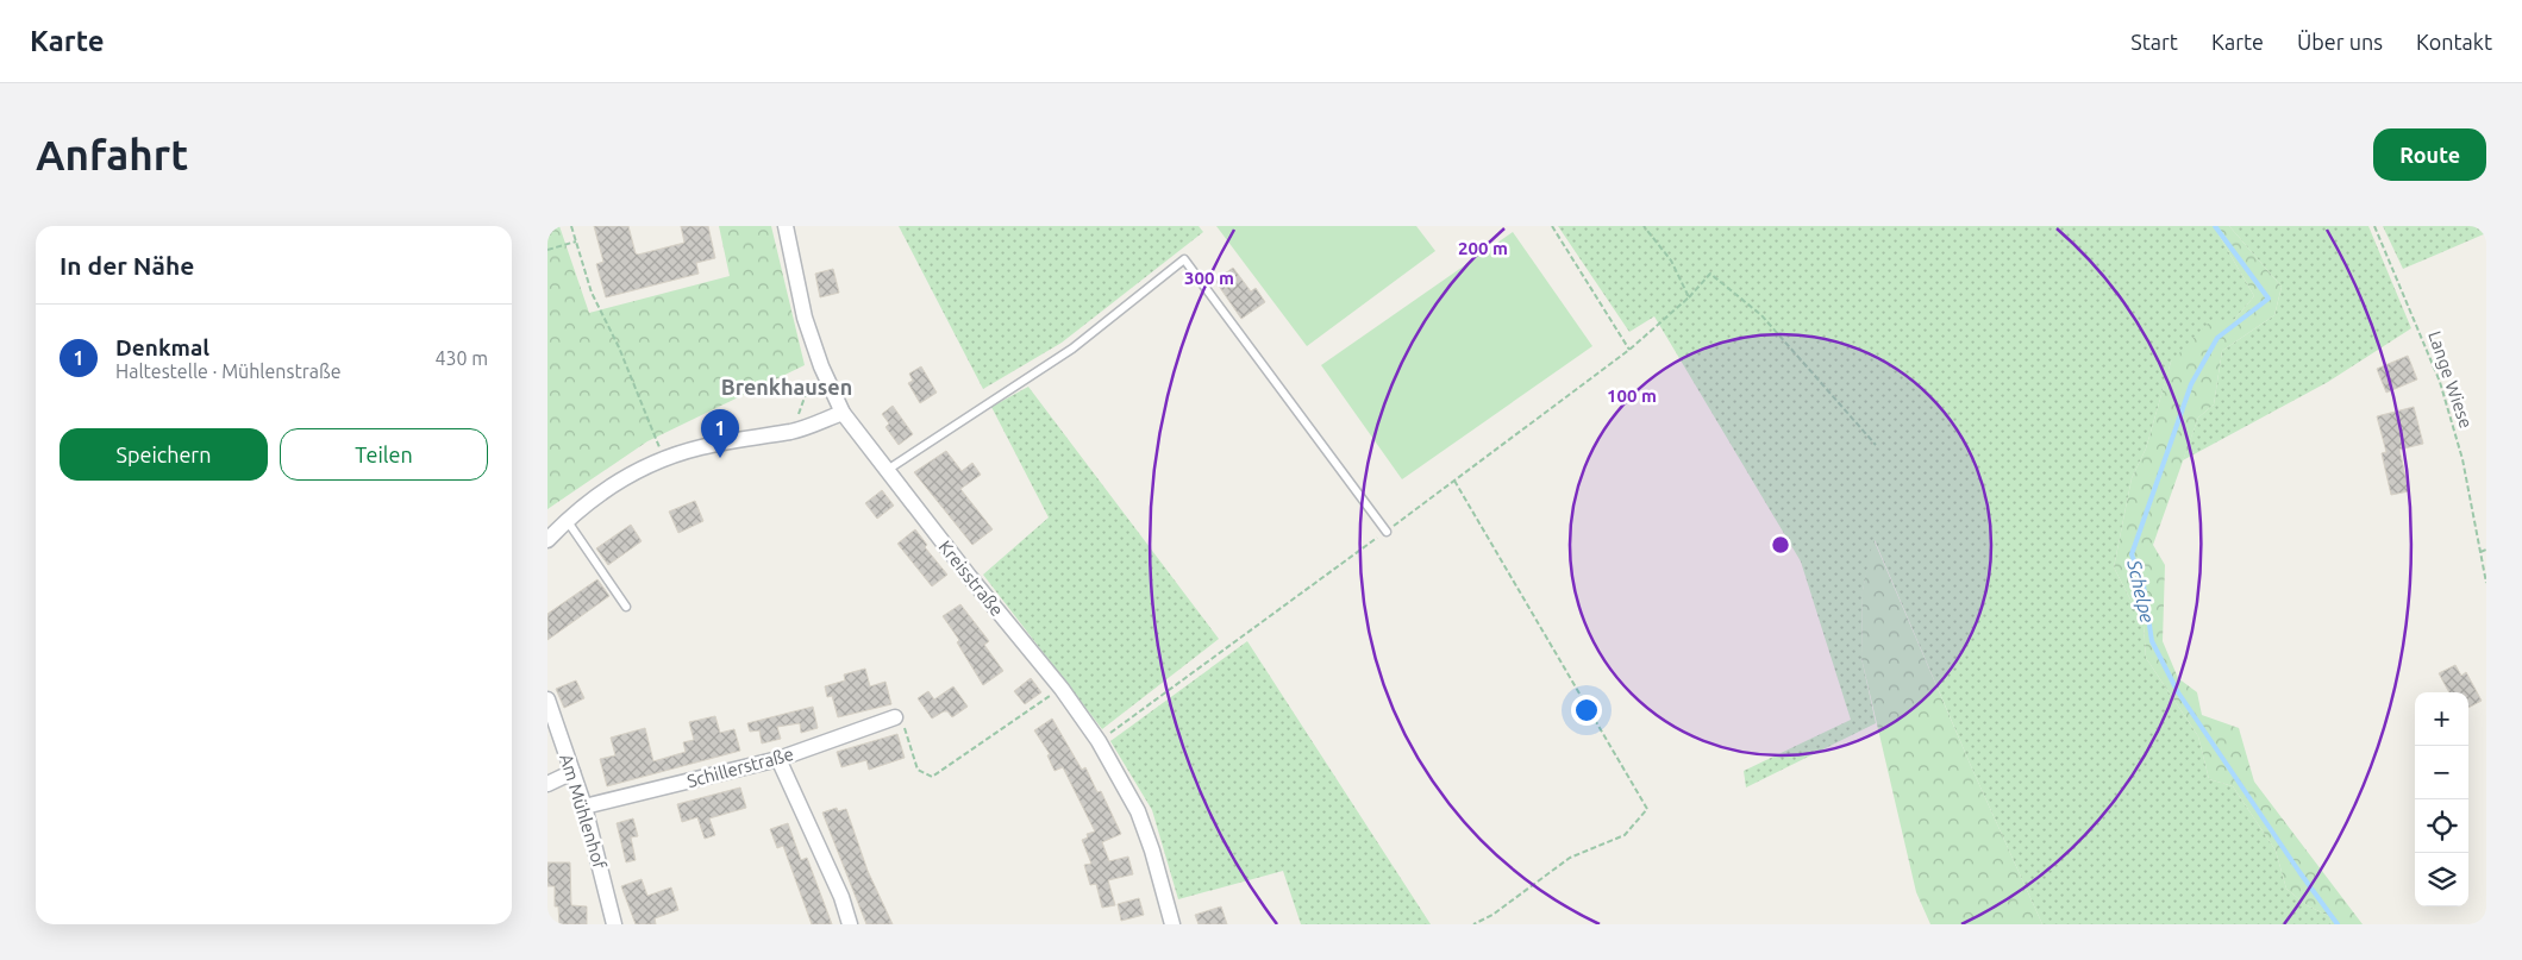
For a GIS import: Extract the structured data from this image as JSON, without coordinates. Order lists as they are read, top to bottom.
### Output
{
  "streets": {
    "street": ["Kreisstraße", "Schillerstraße", "Am Mühlenhof"],
    "path": ["Lange Wiese"]
  },
  "crossings": [
    ["Schillerstraße", "Am Mühlenhof"]
  ],
  "districts": ["Brenkhausen"],
  "water": ["Schelpe"],
  "page": {
    "header": "Karte",
    "nav": [
      "Start",
      "Karte",
      "Über uns",
      "Kontakt"
    ],
    "buttons": [
      "Route",
      ["Speichern", "Teilen"]
    ],
    "title": "Anfahrt",
    "heading": "In der Nähe",
    "list": [
      {
        "mark": "1",
        "name": "Denkmal",
        "note": "Haltestelle · Mühlenstraße",
        "value": "430 m"
      }
    ],
    "pins": "1",
    "map_buttons": ["+", "−"]
  },
  "rings": ["200 m", "300 m", "100 m"]
}
